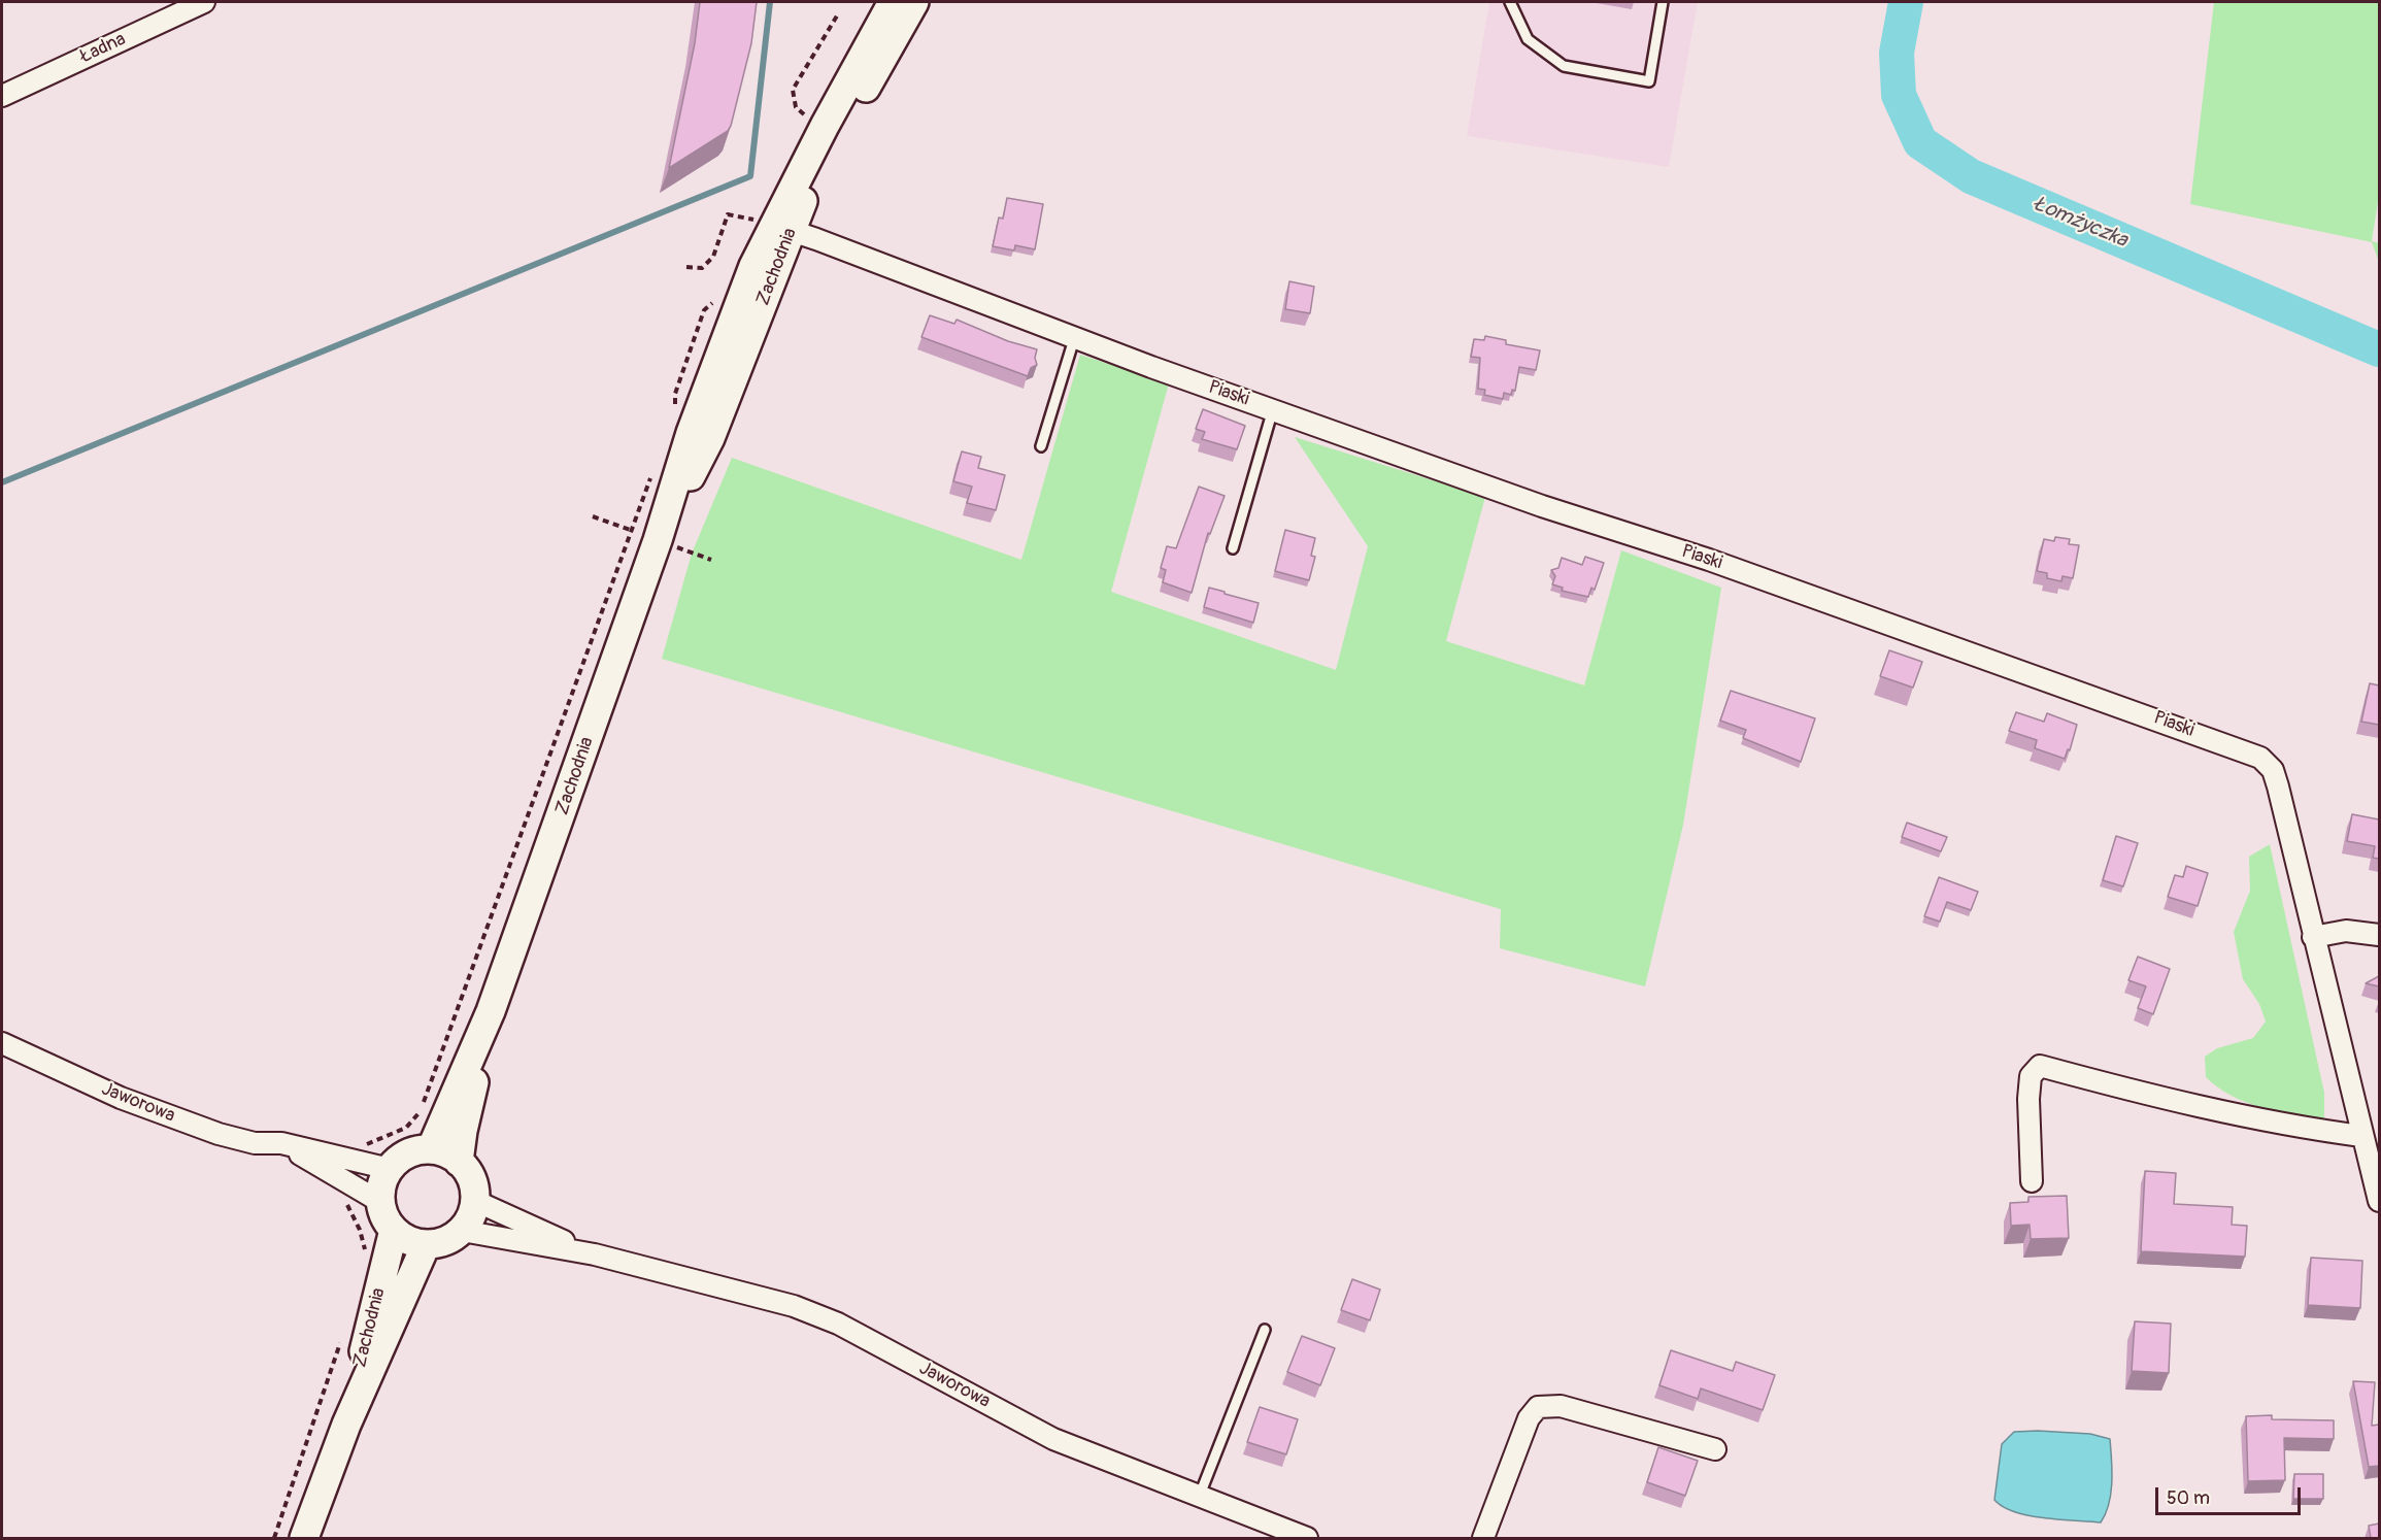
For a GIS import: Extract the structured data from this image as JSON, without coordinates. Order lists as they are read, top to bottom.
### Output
{
  "streets": {
    "main road": ["Zachodnia"],
    "street": ["Ładna", "Piaski", "Jaworowa"]
  },
  "crossings": [
    ["Zachodnia", "Piaski"],
    ["Zachodnia", "Jaworowa"]
  ],
  "water": ["Łomżyczka"],
  "scale_bar": "50 m"
}
